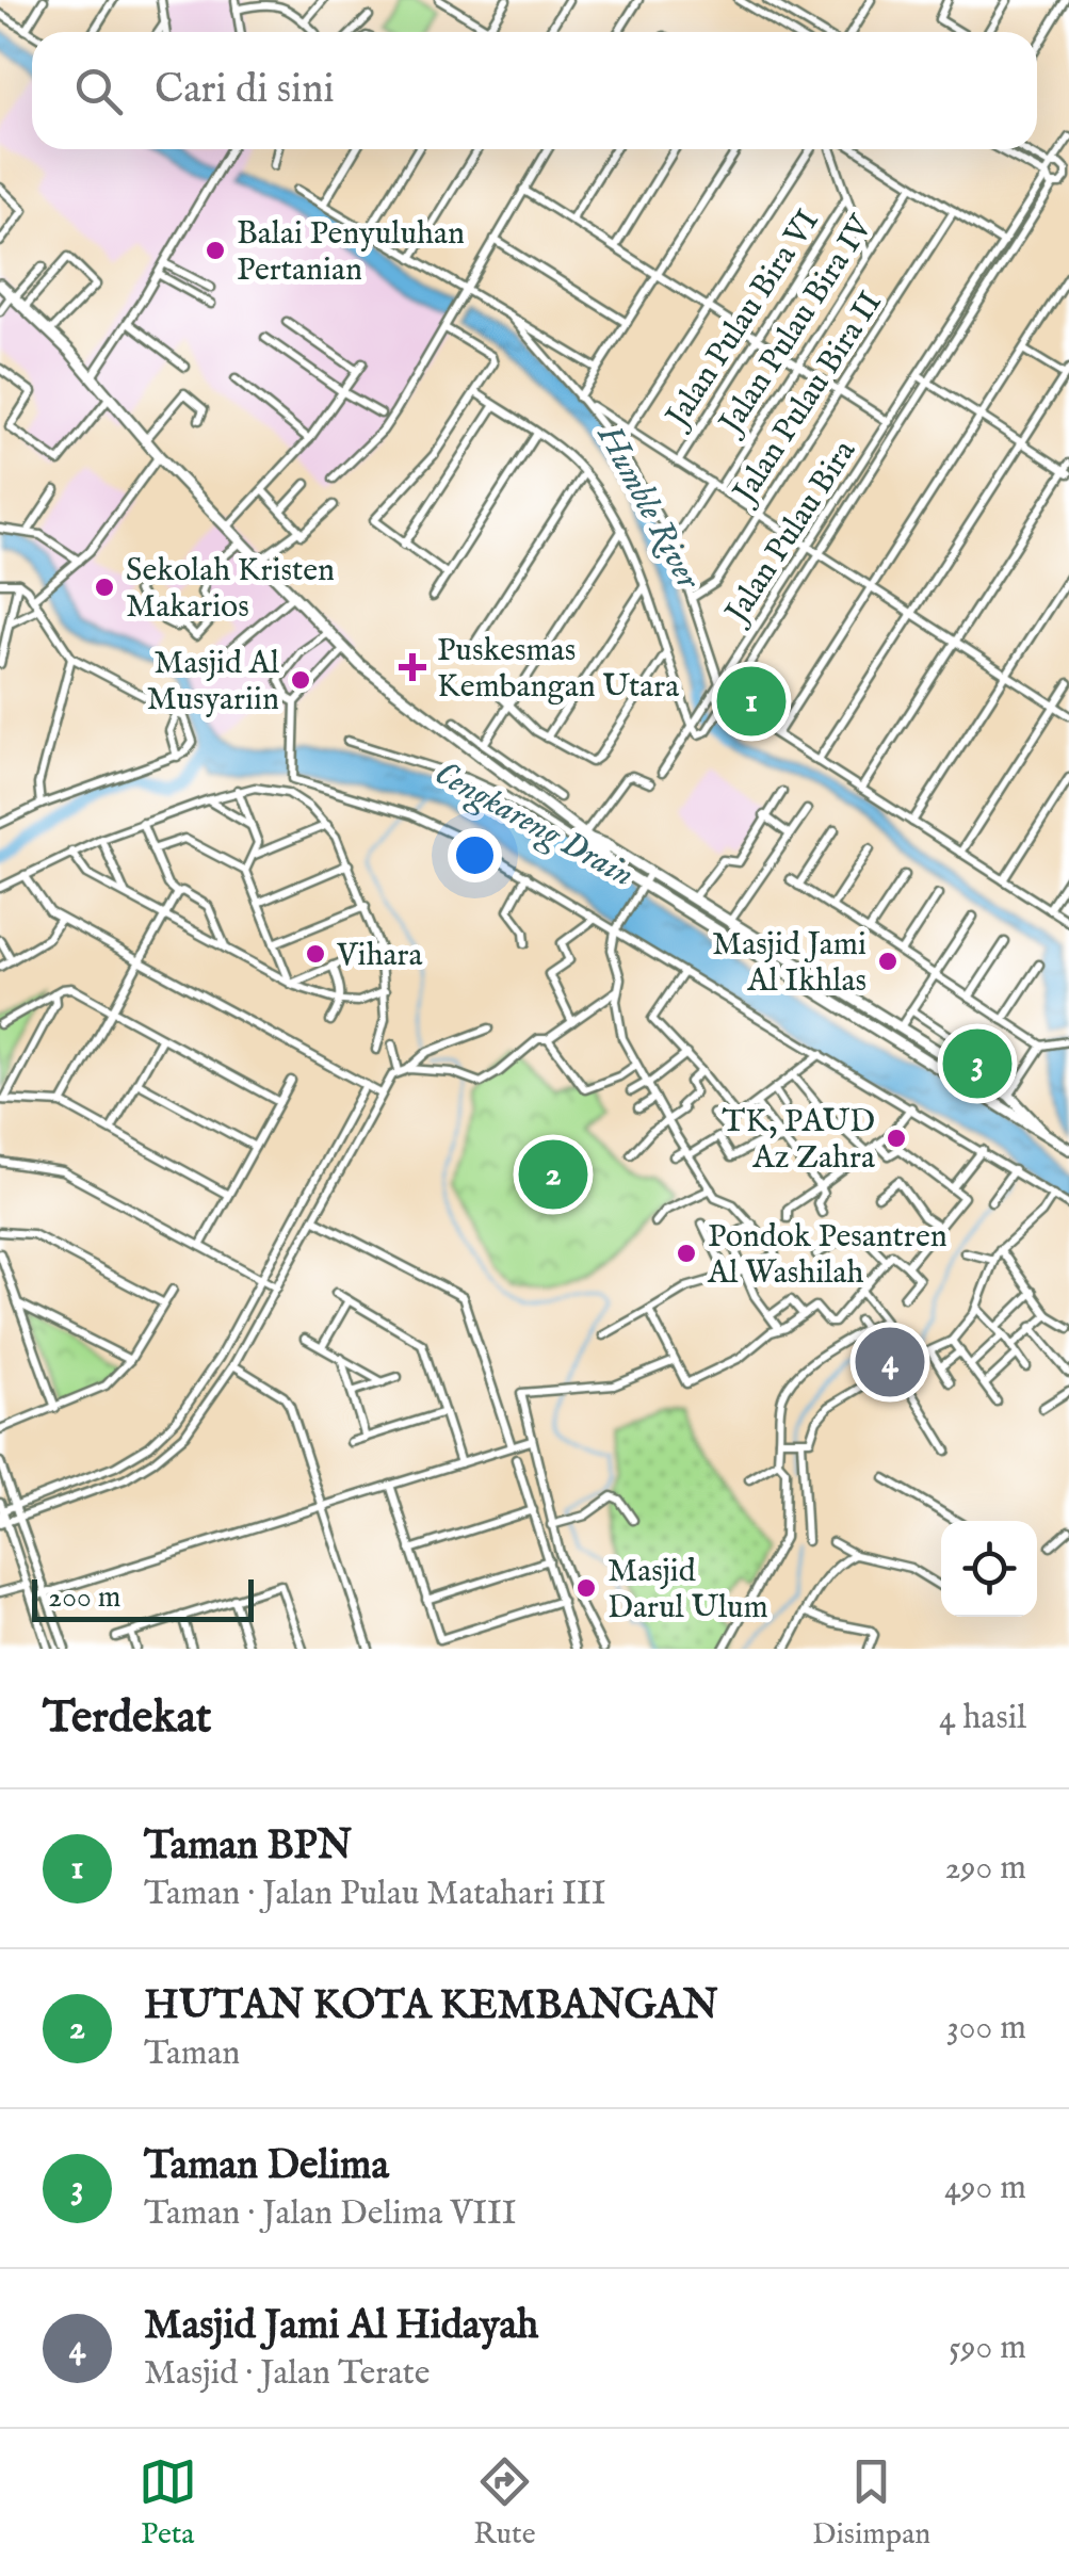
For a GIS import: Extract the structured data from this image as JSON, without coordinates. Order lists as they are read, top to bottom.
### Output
{
  "streets": {
    "street": [
      "Jalan Pulau Bira VI",
      "Jalan Pulau Bira IV",
      "Jalan Pulau Bira II",
      "Jalan Pulau Bira"
    ]
  },
  "water": ["Humble River", "Cengkareng Drain"],
  "places": {
    "other": [
      "Balai Penyuluhan Pertanian",
      "Sekolah Kristen Makarios",
      "Masjid Al Musyariin",
      "Vihara",
      "Masjid Jami Al Ikhlas",
      "TK, PAUD Az Zahra",
      "Pondok Pesantren Al Washilah",
      "Masjid Darul Ulum"
    ],
    "health": ["Puskesmas Kembangan Utara"]
  },
  "scale_bar": "200 m",
  "page": {
    "search": "Cari di sini",
    "pins": [
      "1",
      "3",
      "2",
      "4"
    ],
    "scale": "200 m",
    "heading": ["Terdekat", "4 hasil"],
    "list": [
      {
        "mark": "1",
        "name": "Taman BPN",
        "note": "Taman · Jalan Pulau Matahari III",
        "value": "290 m"
      },
      {
        "mark": "2",
        "name": "HUTAN KOTA KEMBANGAN",
        "note": "Taman",
        "value": "300 m"
      },
      {
        "mark": "3",
        "name": "Taman Delima",
        "note": "Taman · Jalan Delima VIII",
        "value": "490 m"
      },
      {
        "mark": "4",
        "name": "Masjid Jami Al Hidayah",
        "note": "Masjid · Jalan Terate",
        "value": "590 m"
      }
    ],
    "nav": ["Peta", "Rute", "Disimpan"]
  }
}
